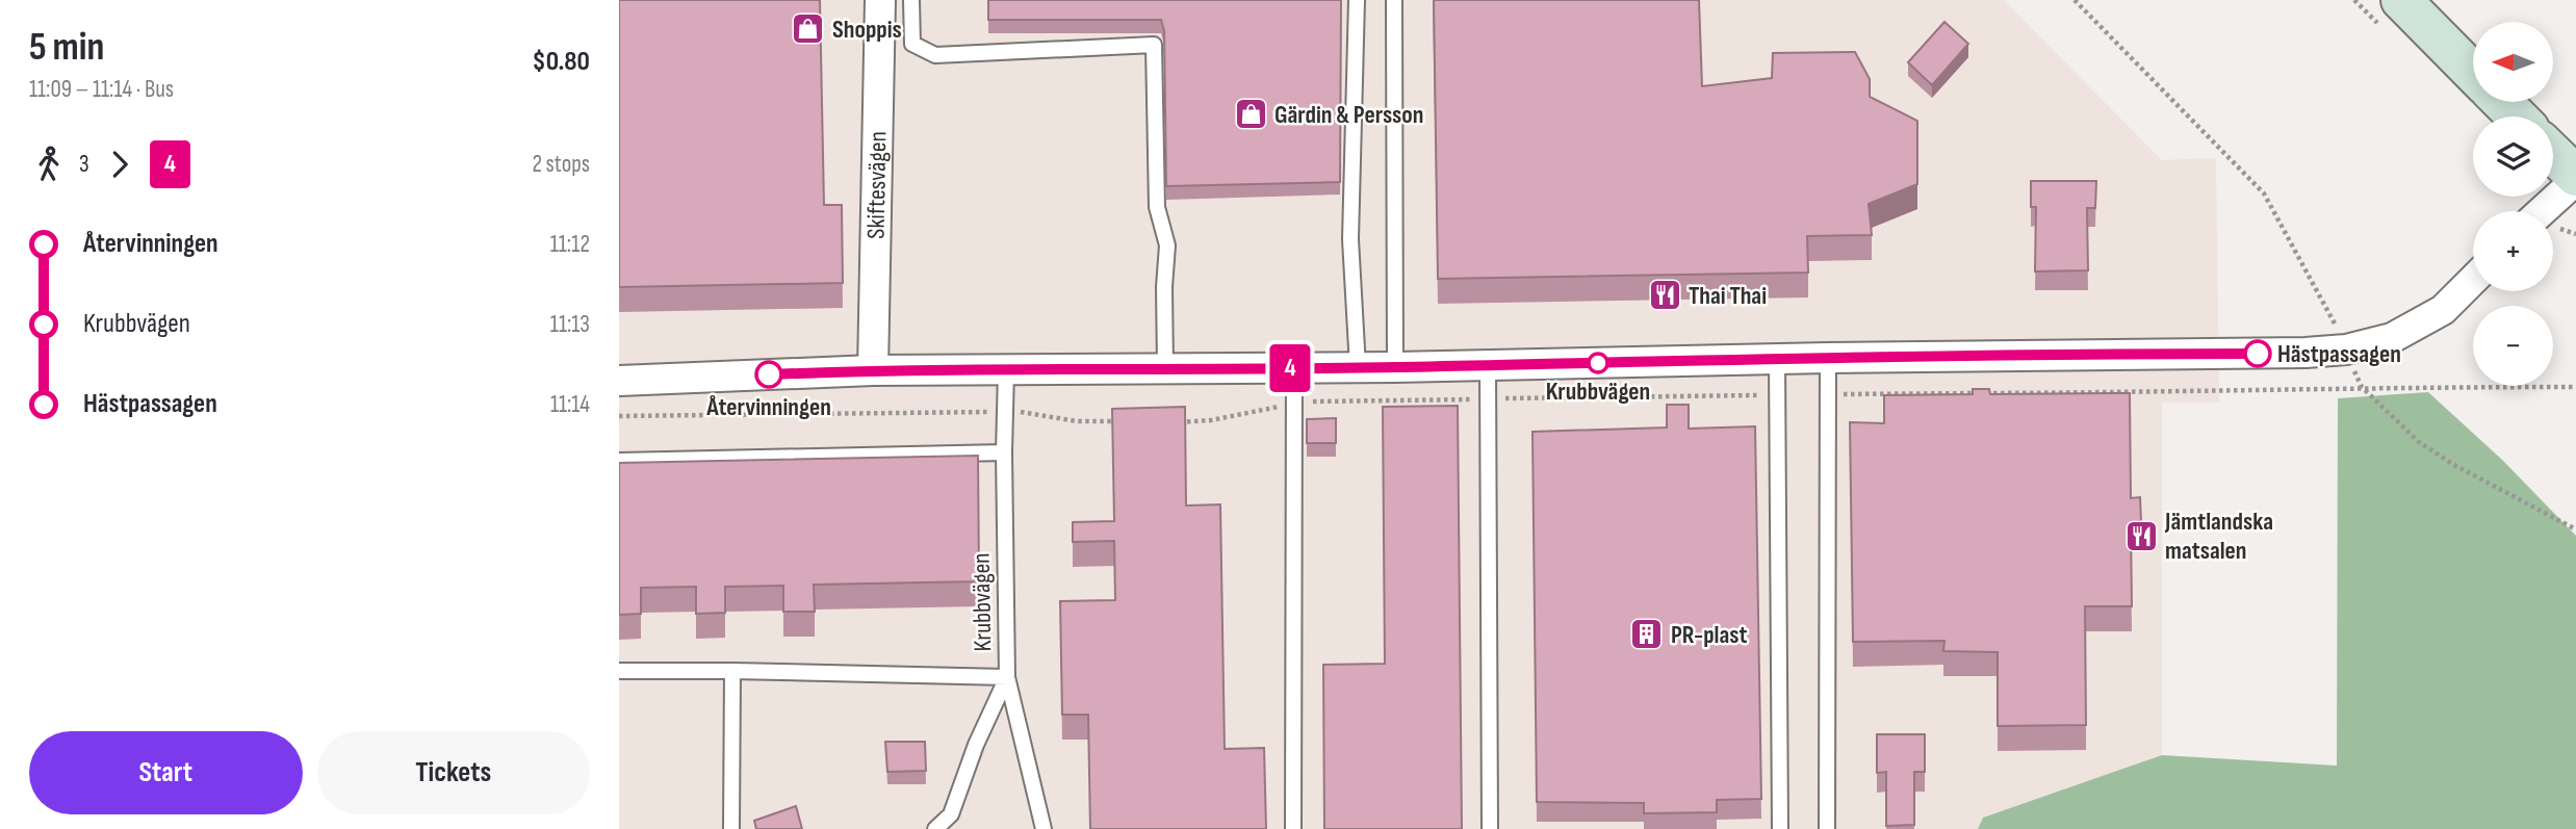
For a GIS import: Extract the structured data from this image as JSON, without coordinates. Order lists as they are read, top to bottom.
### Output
{
  "streets": {
    "street": ["Skiftesvägen"],
    "lane": ["Krubbvägen"]
  },
  "places": {
    "shop": ["Shoppis", "Gärdin & Persson"],
    "restaurant": ["Thai Thai", "Jämtlandska matsalen"],
    "other": ["Hästpassagen", "Krubbvägen", "Återvinningen"],
    "building": ["PR-plast"]
  },
  "lines": ["bus line 4"],
  "north": "left",
  "page": {
    "heading": ["5 min", "11:09 – 11:14 · Bus", "$0.80"],
    "on_map": "4",
    "map_buttons": ["+", "−"],
    "legs": ["3", "4", "2 stops"],
    "list": [
      {
        "name": "Återvinningen",
        "value": "11:12"
      },
      {
        "name": "Krubbvägen",
        "value": "11:13"
      },
      {
        "name": "Hästpassagen",
        "value": "11:14"
      }
    ],
    "buttons": ["Start", "Tickets"]
  }
}
